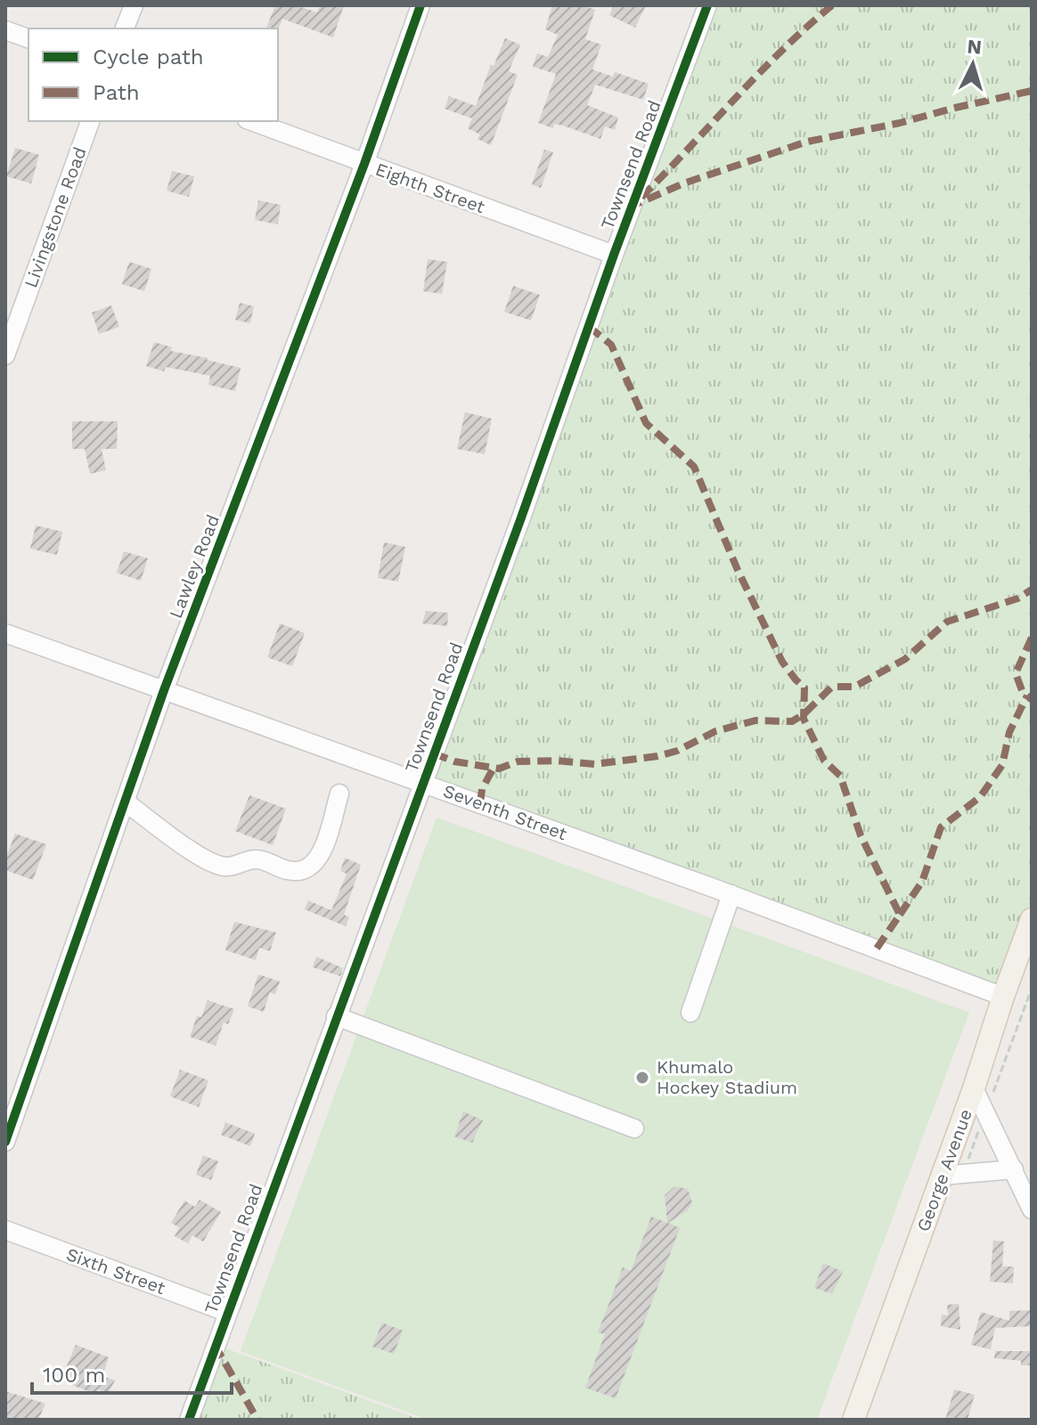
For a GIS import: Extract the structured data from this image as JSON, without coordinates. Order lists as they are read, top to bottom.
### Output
{
  "streets": {
    "main road": ["George Avenue"],
    "street": [
      "Townsend Road",
      "Eighth Street",
      "Livingstone Road",
      "Lawley Road",
      "Seventh Street",
      "Sixth Street"
    ]
  },
  "crossings": [
    ["Townsend Road", "Eighth Street"],
    ["Townsend Road", "Seventh Street"],
    ["Townsend Road", "Sixth Street"],
    ["Eighth Street", "Lawley Road"],
    ["Lawley Road", "Seventh Street"],
    ["Seventh Street", "George Avenue"]
  ],
  "places": ["Khumalo Hockey Stadium"],
  "legend": ["Cycle path", "Path"],
  "scale_bar": "100 m",
  "north": "top"
}
